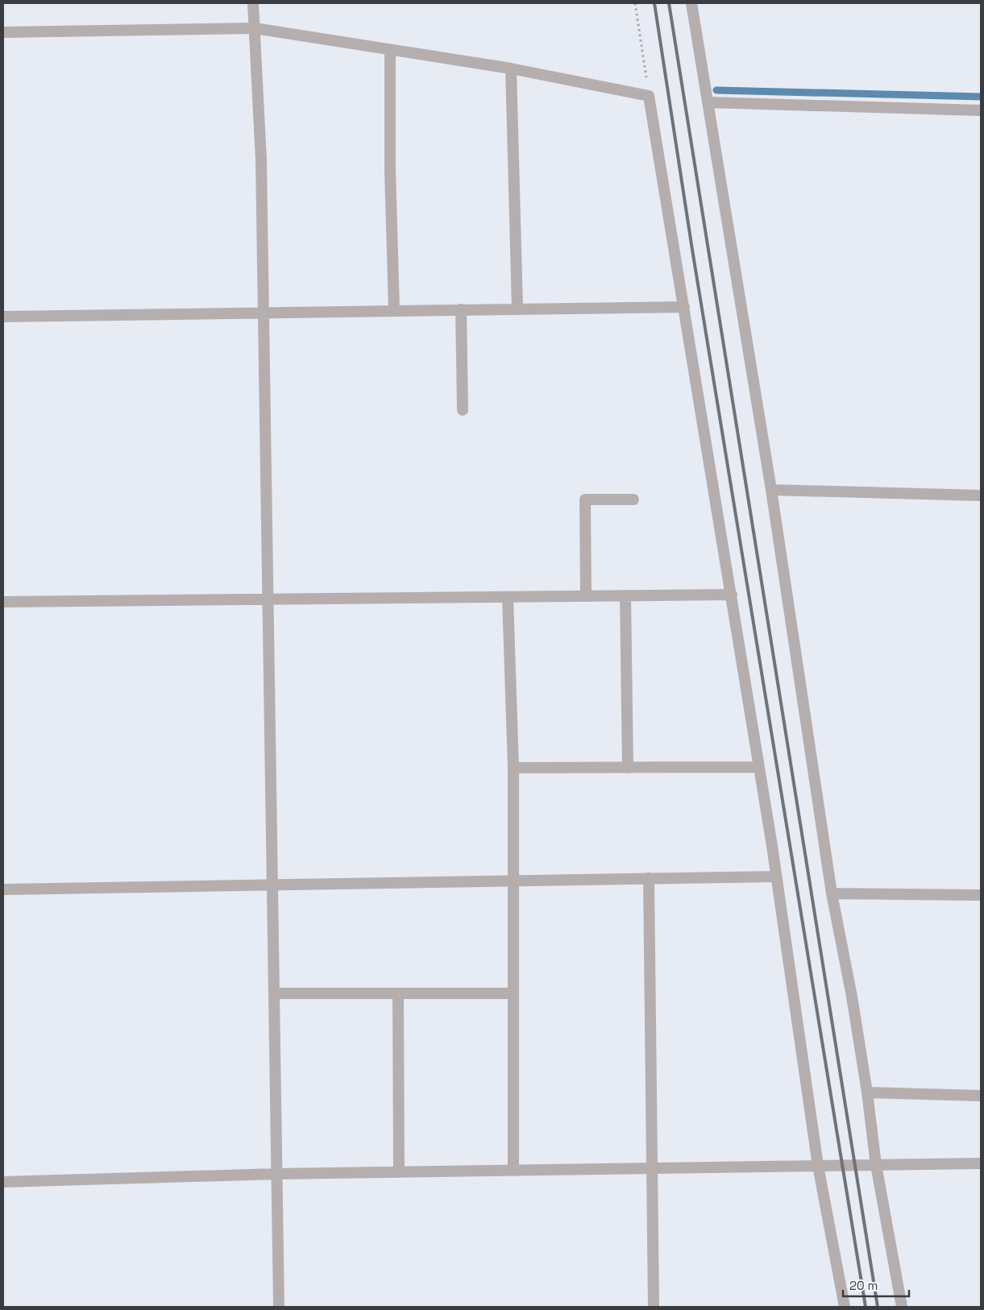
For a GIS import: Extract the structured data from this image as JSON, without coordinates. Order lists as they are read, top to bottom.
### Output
{
  "scale_bar": "20 m"
}
